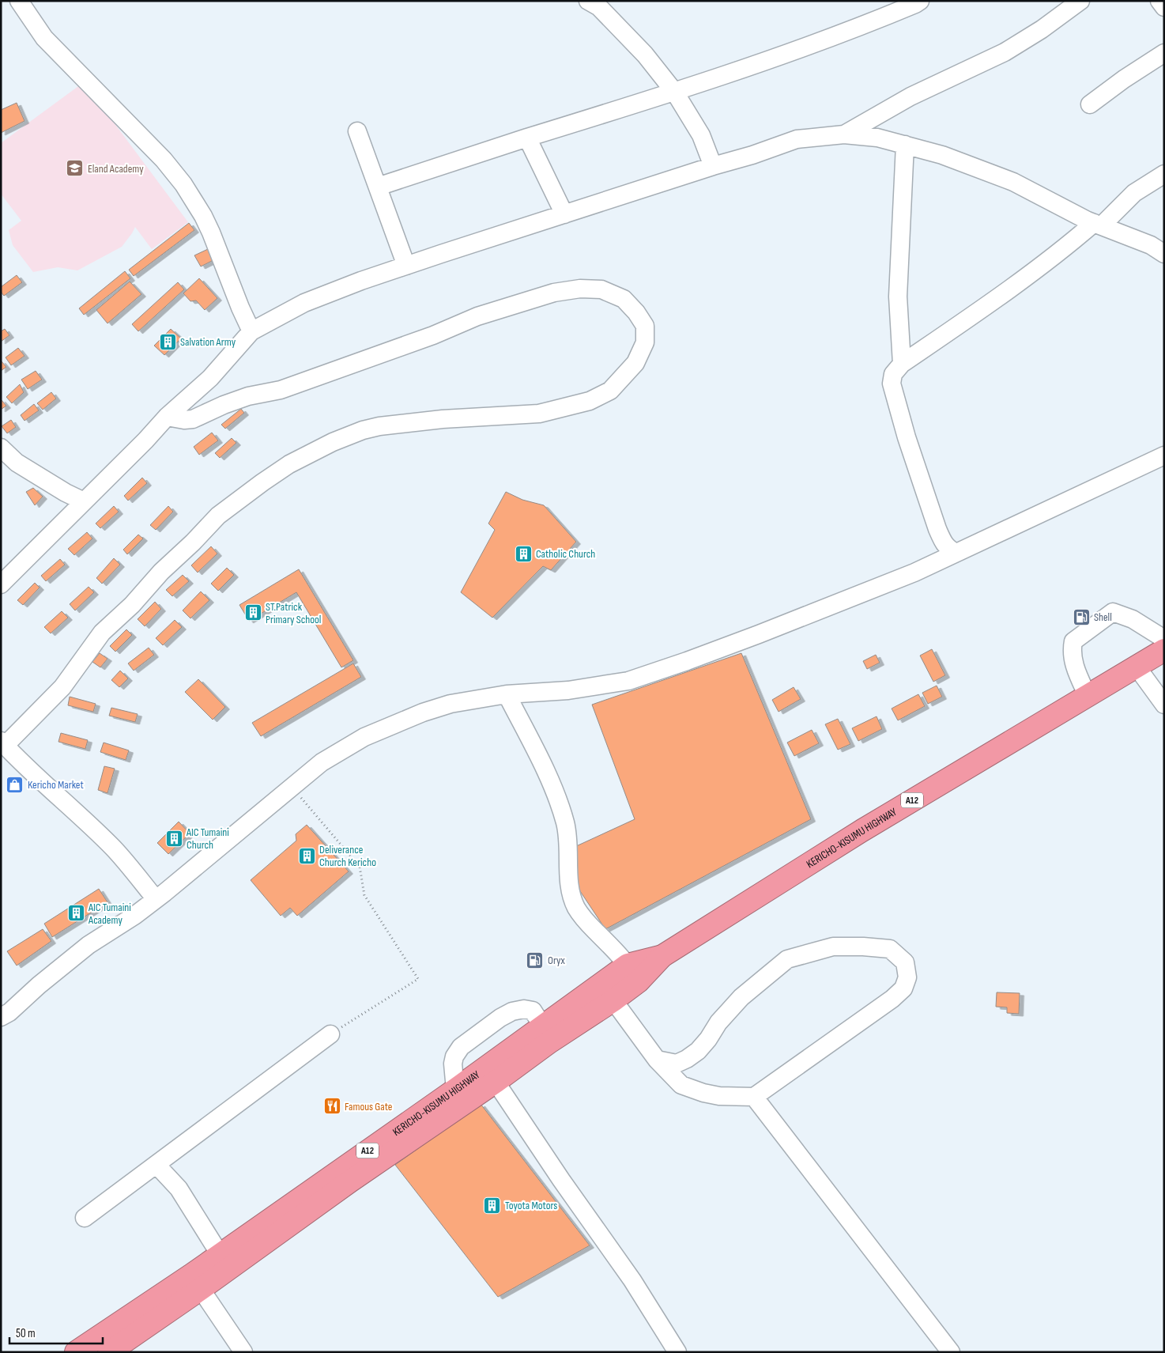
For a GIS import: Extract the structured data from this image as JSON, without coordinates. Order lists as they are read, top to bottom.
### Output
{
  "streets": {
    "highway": ["A12", "KERICHO-KISUMU HIGHWAY"]
  },
  "places": {
    "school or university": ["Eland Academy"],
    "building": [
      "Salvation Army",
      "Catholic Church",
      "ST.Patrick Primary School",
      "AIC Tumaini Church",
      "Deliverance Church Kericho",
      "AIC Tumaini Academy",
      "Toyota Motors"
    ],
    "fuel station": ["Shell", "Oryx"],
    "shop": ["Kericho Market"],
    "restaurant": ["Famous Gate"]
  },
  "scale_bar": "50 m"
}
